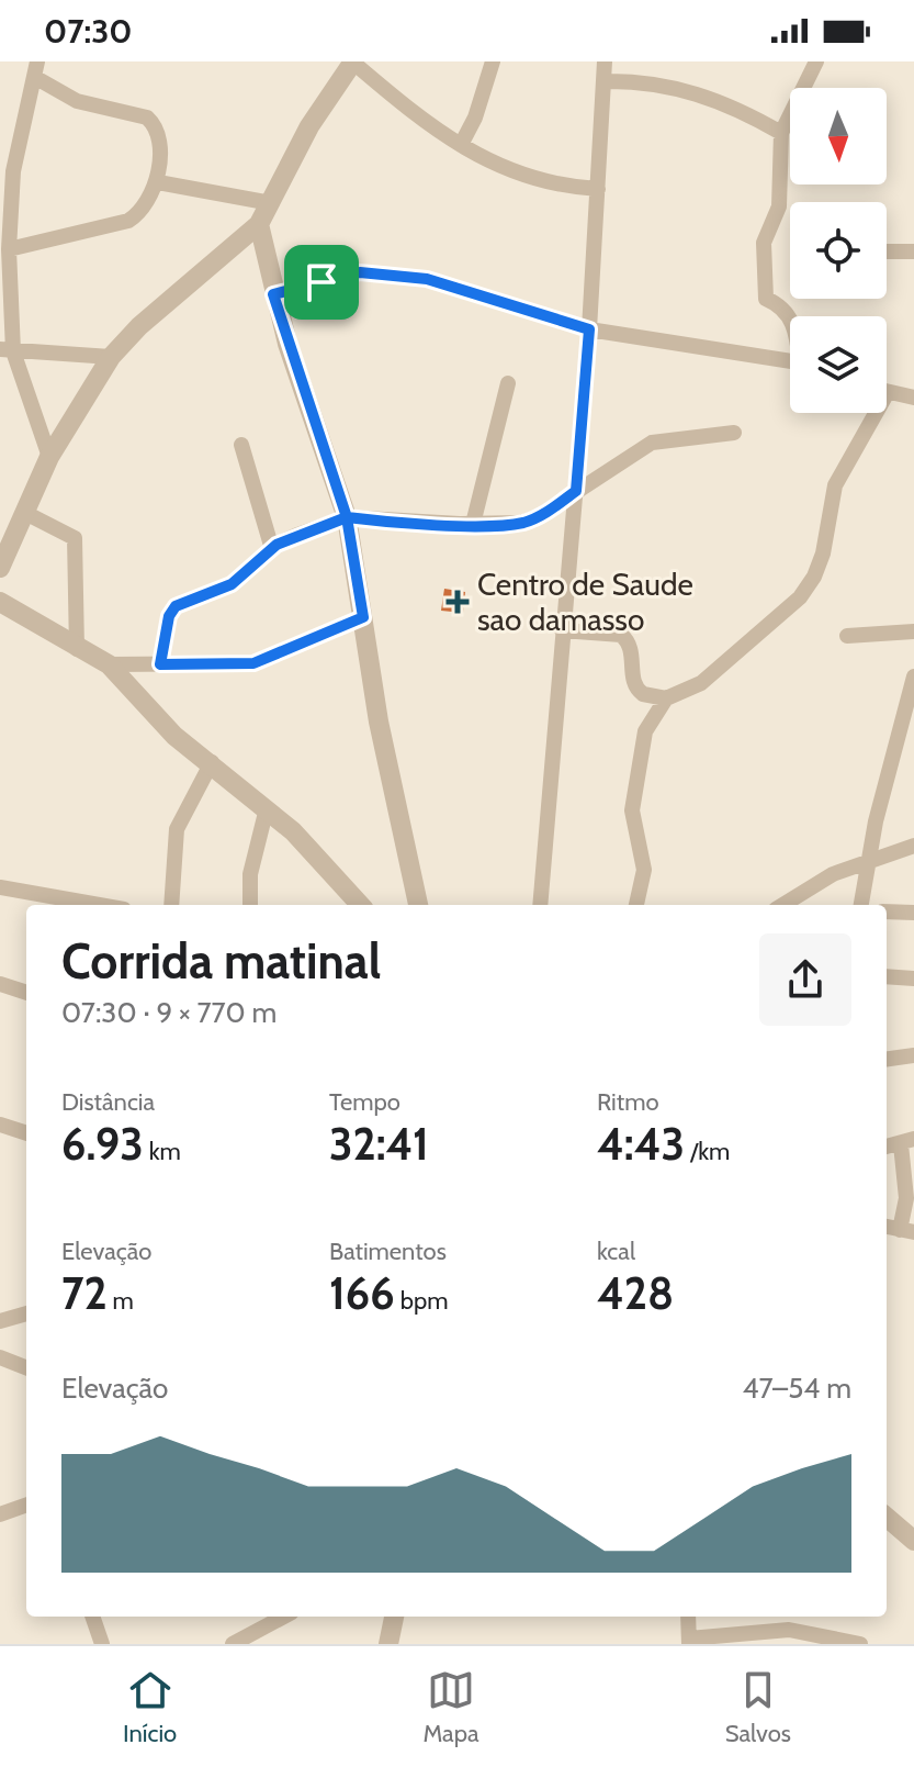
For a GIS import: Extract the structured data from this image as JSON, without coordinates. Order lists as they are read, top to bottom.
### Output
{
  "places": {
    "health": ["Centro de Saude sao damasso"]
  },
  "north": "bottom",
  "page": {
    "status": "07:30",
    "heading": ["Corrida matinal", "07:30 · 9 × 770 m"],
    "stats": [
      ["Distância", "6.93 km"],
      ["Tempo", "32:41"],
      ["Ritmo", "4:43 /km"],
      ["Elevação", "72 m"],
      ["Batimentos", "166 bpm"],
      ["kcal", "428"]
    ],
    "chart": ["Elevação", "47–54 m"],
    "tabs": ["Início", "Mapa", "Salvos"]
  }
}
